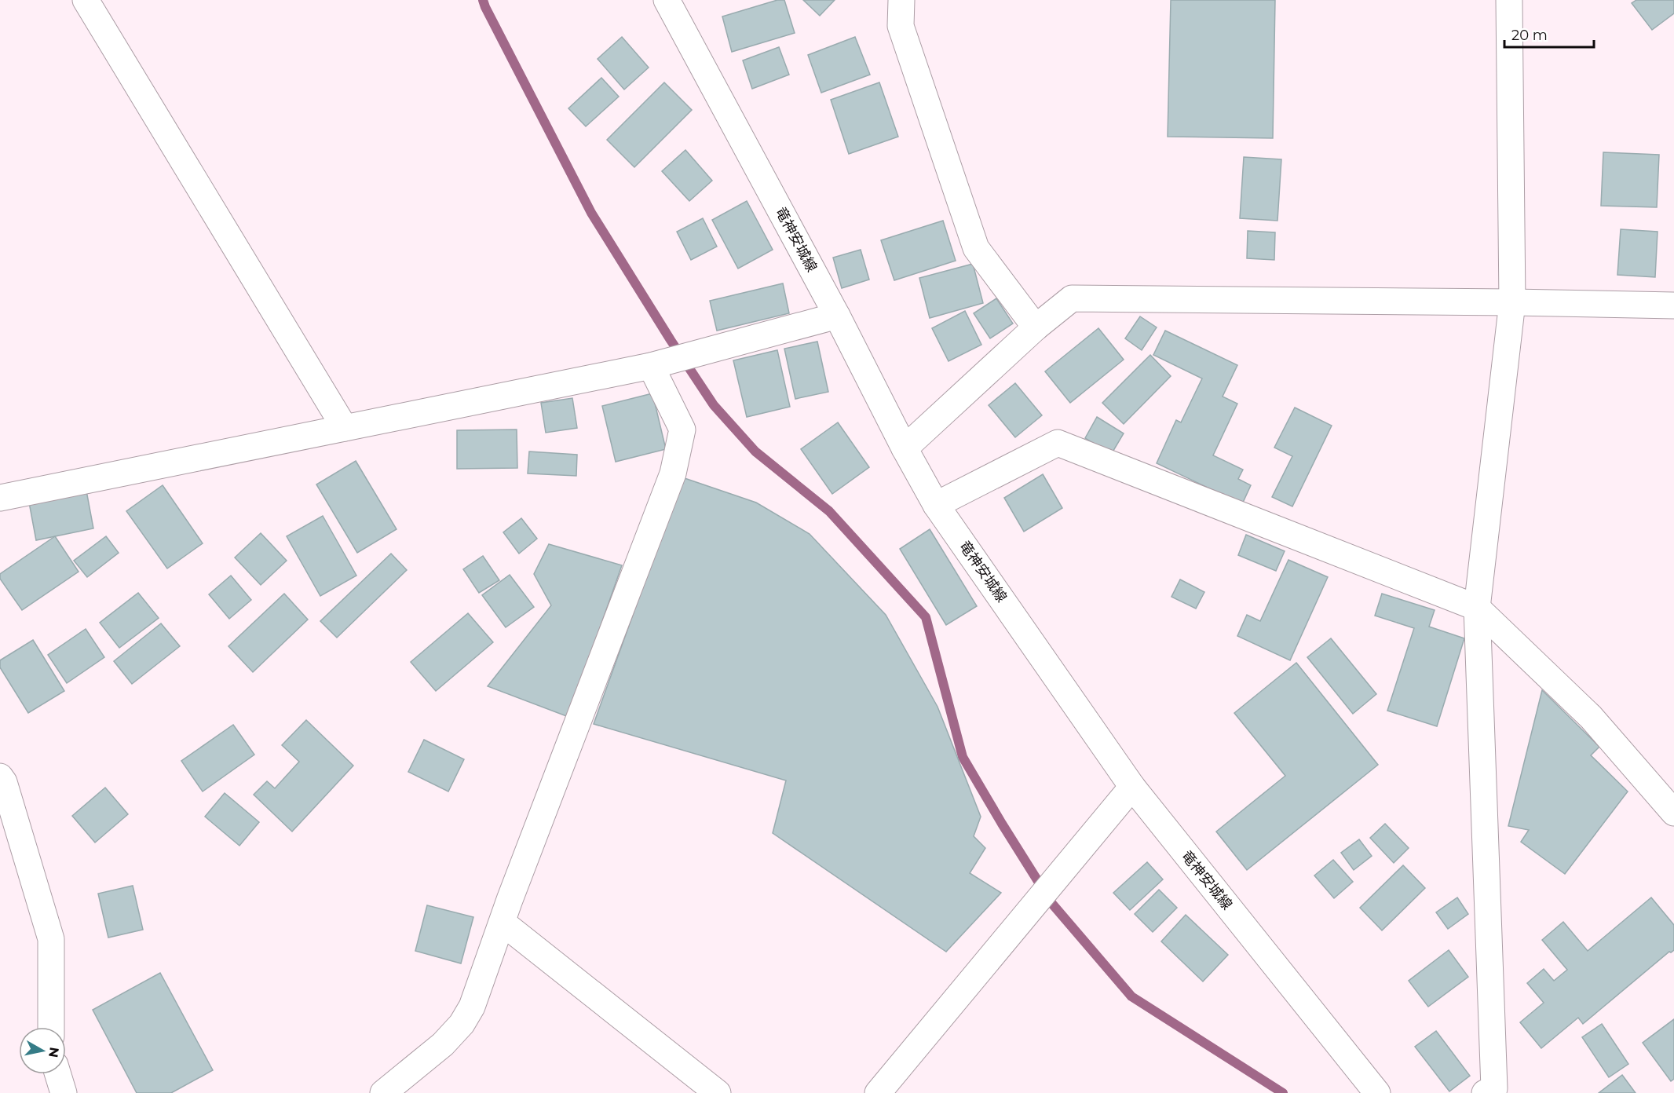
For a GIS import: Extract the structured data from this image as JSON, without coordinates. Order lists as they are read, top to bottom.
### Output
{
  "streets": {
    "street": ["竜神安城線"]
  },
  "scale_bar": "20 m",
  "north": "right"
}
